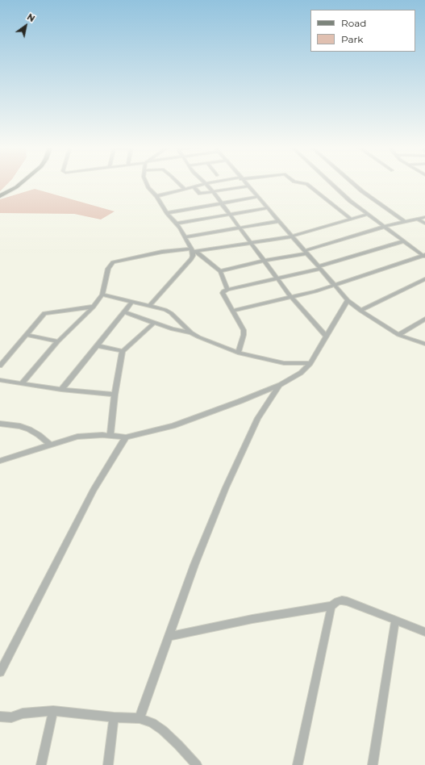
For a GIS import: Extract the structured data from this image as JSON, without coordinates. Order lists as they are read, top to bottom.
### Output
{
  "legend": ["Road", "Park"],
  "north": "top right"
}
